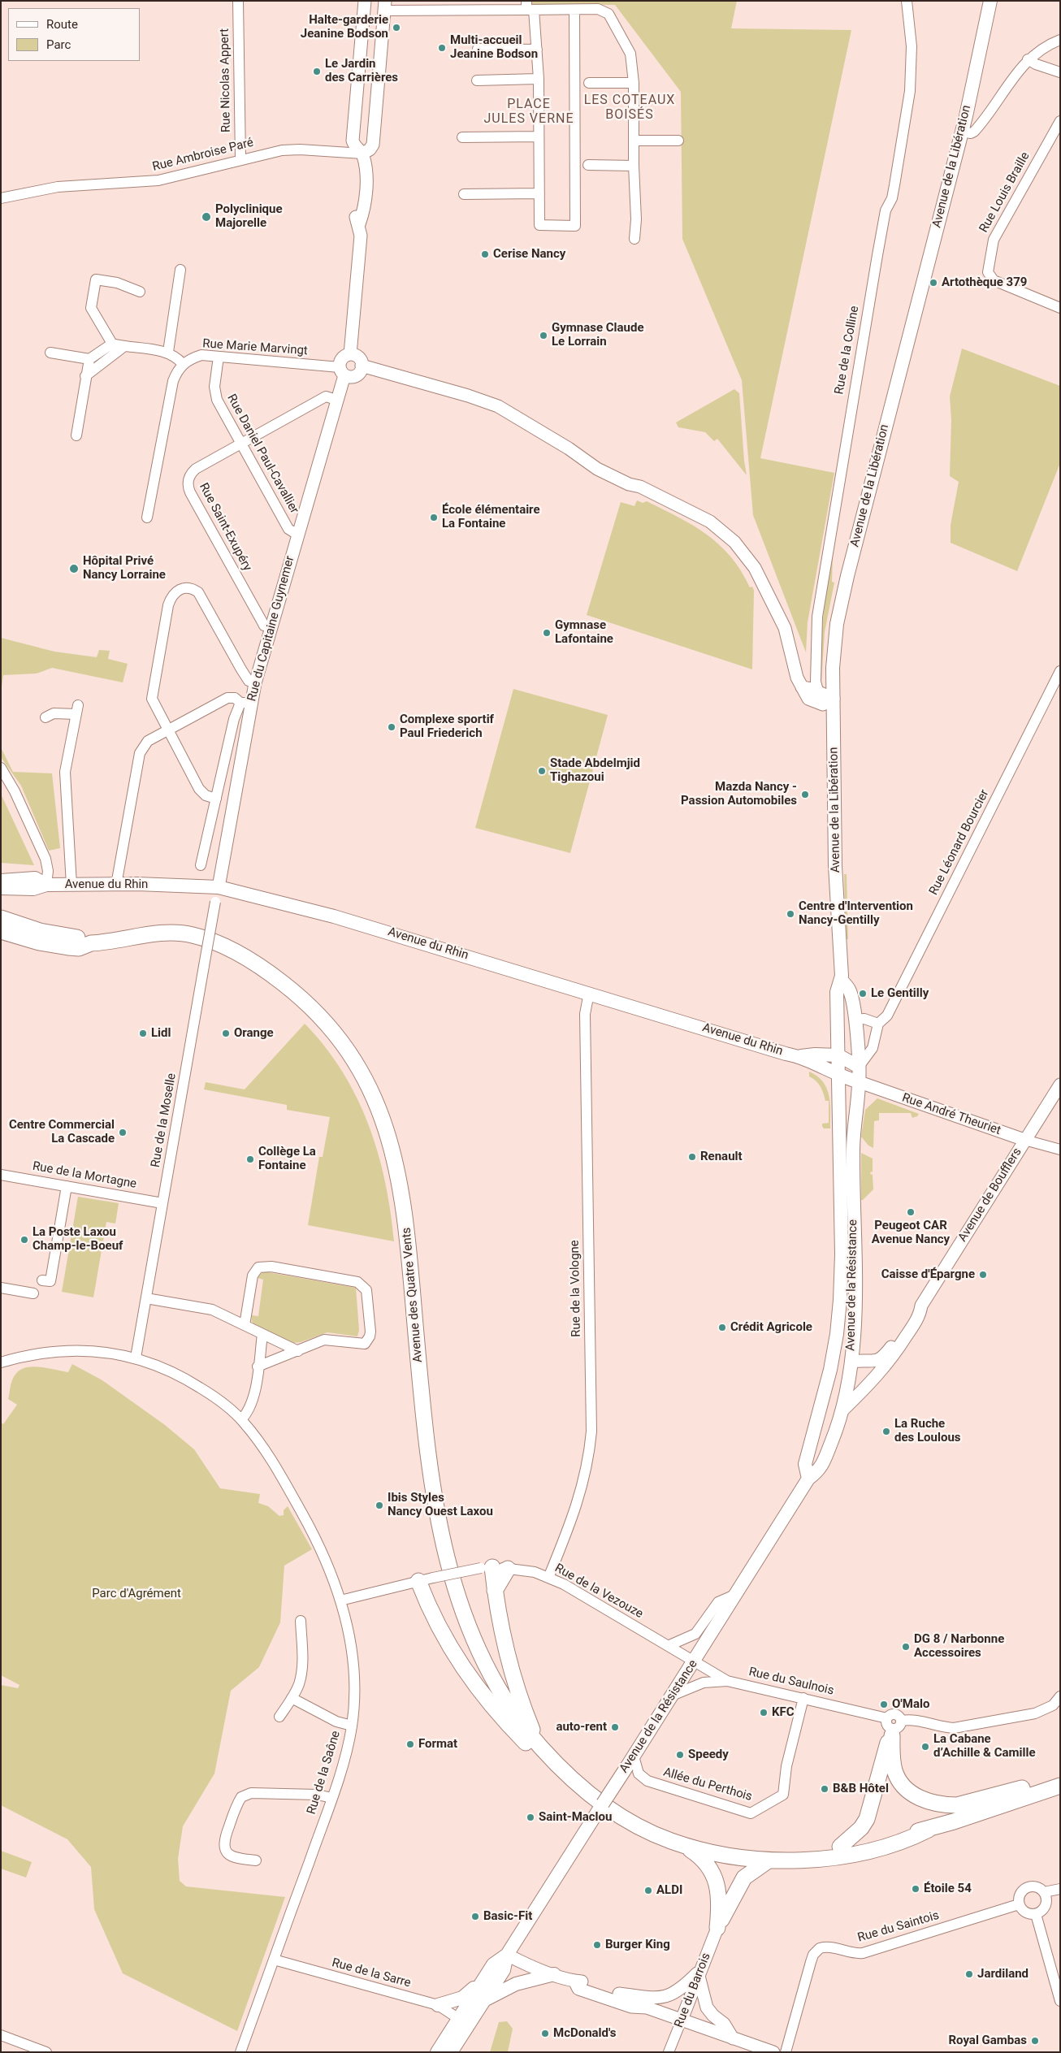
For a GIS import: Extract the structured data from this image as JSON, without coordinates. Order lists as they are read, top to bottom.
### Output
{
  "streets": {
    "main road": [
      "Avenue de la Libération",
      "Avenue du Rhin",
      "Avenue de la Résistance",
      "Avenue des Quatre Vents"
    ],
    "street": [
      "Rue Nicolas Appert",
      "Rue Ambroise Paré",
      "Rue Louis Braille",
      "Rue Marie Marvingt",
      "Rue de la Colline",
      "Rue Daniel Paul-Cavallier",
      "Rue Saint-Exupéry",
      "Rue du Capitaine Guynemer",
      "Rue Léonard Bourcier",
      "Rue André Theuriet",
      "Rue de la Moselle",
      "Rue de la Mortagne",
      "Avenue de Boufflers",
      "Rue de la Vologne",
      "Rue de la Vezouze",
      "Rue du Saulnois",
      "Rue de la Saône",
      "Allée du Perthois",
      "Rue du Saintois",
      "Rue de la Sarre",
      "Rue du Barrois"
    ]
  },
  "crossings": [
    ["Rue Nicolas Appert", "Rue Ambroise Paré"],
    ["Avenue de la Libération", "Avenue du Rhin"],
    ["Avenue de la Libération", "Rue André Theuriet"],
    ["Avenue de la Libération", "Avenue de la Résistance"],
    ["Rue Marie Marvingt", "Rue Daniel Paul-Cavallier"],
    ["Rue Marie Marvingt", "Rue du Capitaine Guynemer"],
    ["Rue Daniel Paul-Cavallier", "Rue Saint-Exupéry"],
    ["Rue Daniel Paul-Cavallier", "Rue du Capitaine Guynemer"],
    ["Rue Saint-Exupéry", "Rue du Capitaine Guynemer"],
    ["Rue du Capitaine Guynemer", "Avenue du Rhin"],
    ["Rue du Capitaine Guynemer", "Rue de la Moselle"],
    ["Avenue du Rhin", "Rue de la Moselle"],
    ["Avenue du Rhin", "Avenue de la Résistance"],
    ["Avenue du Rhin", "Rue de la Vologne"],
    ["Rue André Theuriet", "Avenue de Boufflers"],
    ["Rue André Theuriet", "Avenue de la Résistance"],
    ["Rue de la Moselle", "Rue de la Mortagne"],
    ["Rue de la Moselle", "Rue de la Saône"],
    ["Avenue de Boufflers", "Avenue de la Résistance"],
    ["Avenue de la Résistance", "Rue de la Vezouze"],
    ["Avenue de la Résistance", "Rue du Saulnois"],
    ["Avenue de la Résistance", "Allée du Perthois"],
    ["Avenue de la Résistance", "Rue de la Sarre"],
    ["Rue de la Vologne", "Rue de la Vezouze"],
    ["Rue de la Vezouze", "Rue du Saulnois"],
    ["Rue de la Vezouze", "Rue de la Saône"],
    ["Rue du Saulnois", "Allée du Perthois"],
    ["Rue de la Saône", "Rue de la Sarre"]
  ],
  "districts": ["LES COTEAUX BOISÉS", "PLACE JULES VERNE"],
  "parks": ["Parc d'Agrément"],
  "places": [
    "Halte-garderie Jeanine Bodson",
    "Multi-accueil Jeanine Bodson",
    "Le Jardin des Carrières",
    "Polyclinique Majorelle",
    "Cerise Nancy",
    "Artothèque 379",
    "Gymnase Claude Le Lorrain",
    "École élémentaire La Fontaine",
    "Hôpital Privé Nancy Lorraine",
    "Gymnase Lafontaine",
    "Complexe sportif Paul Friederich",
    "Stade Abdelmjid Tighazoui",
    "Mazda Nancy - Passion Automobiles",
    "Centre d'Intervention Nancy-Gentilly",
    "Le Gentilly",
    "Lidl",
    "Orange",
    "Centre Commercial La Cascade",
    "Renault",
    "Collège La Fontaine",
    "Peugeot CAR Avenue Nancy",
    "La Poste Laxou Champ-le-Boeuf",
    "Caisse d'Épargne",
    "Crédit Agricole",
    "La Ruche des Loulous",
    "Ibis Styles Nancy Ouest Laxou",
    "DG 8 / Narbonne Accessoires",
    "O'Malo",
    "KFC",
    "auto-rent",
    "Format",
    "La Cabane d’Achille & Camille",
    "Speedy",
    "B&B Hôtel",
    "Saint-Maclou",
    "Étoile 54",
    "ALDI",
    "Basic-Fit",
    "Burger King",
    "Jardiland",
    "McDonald's",
    "Royal Gambas"
  ],
  "legend": ["Route", "Parc"]
}
